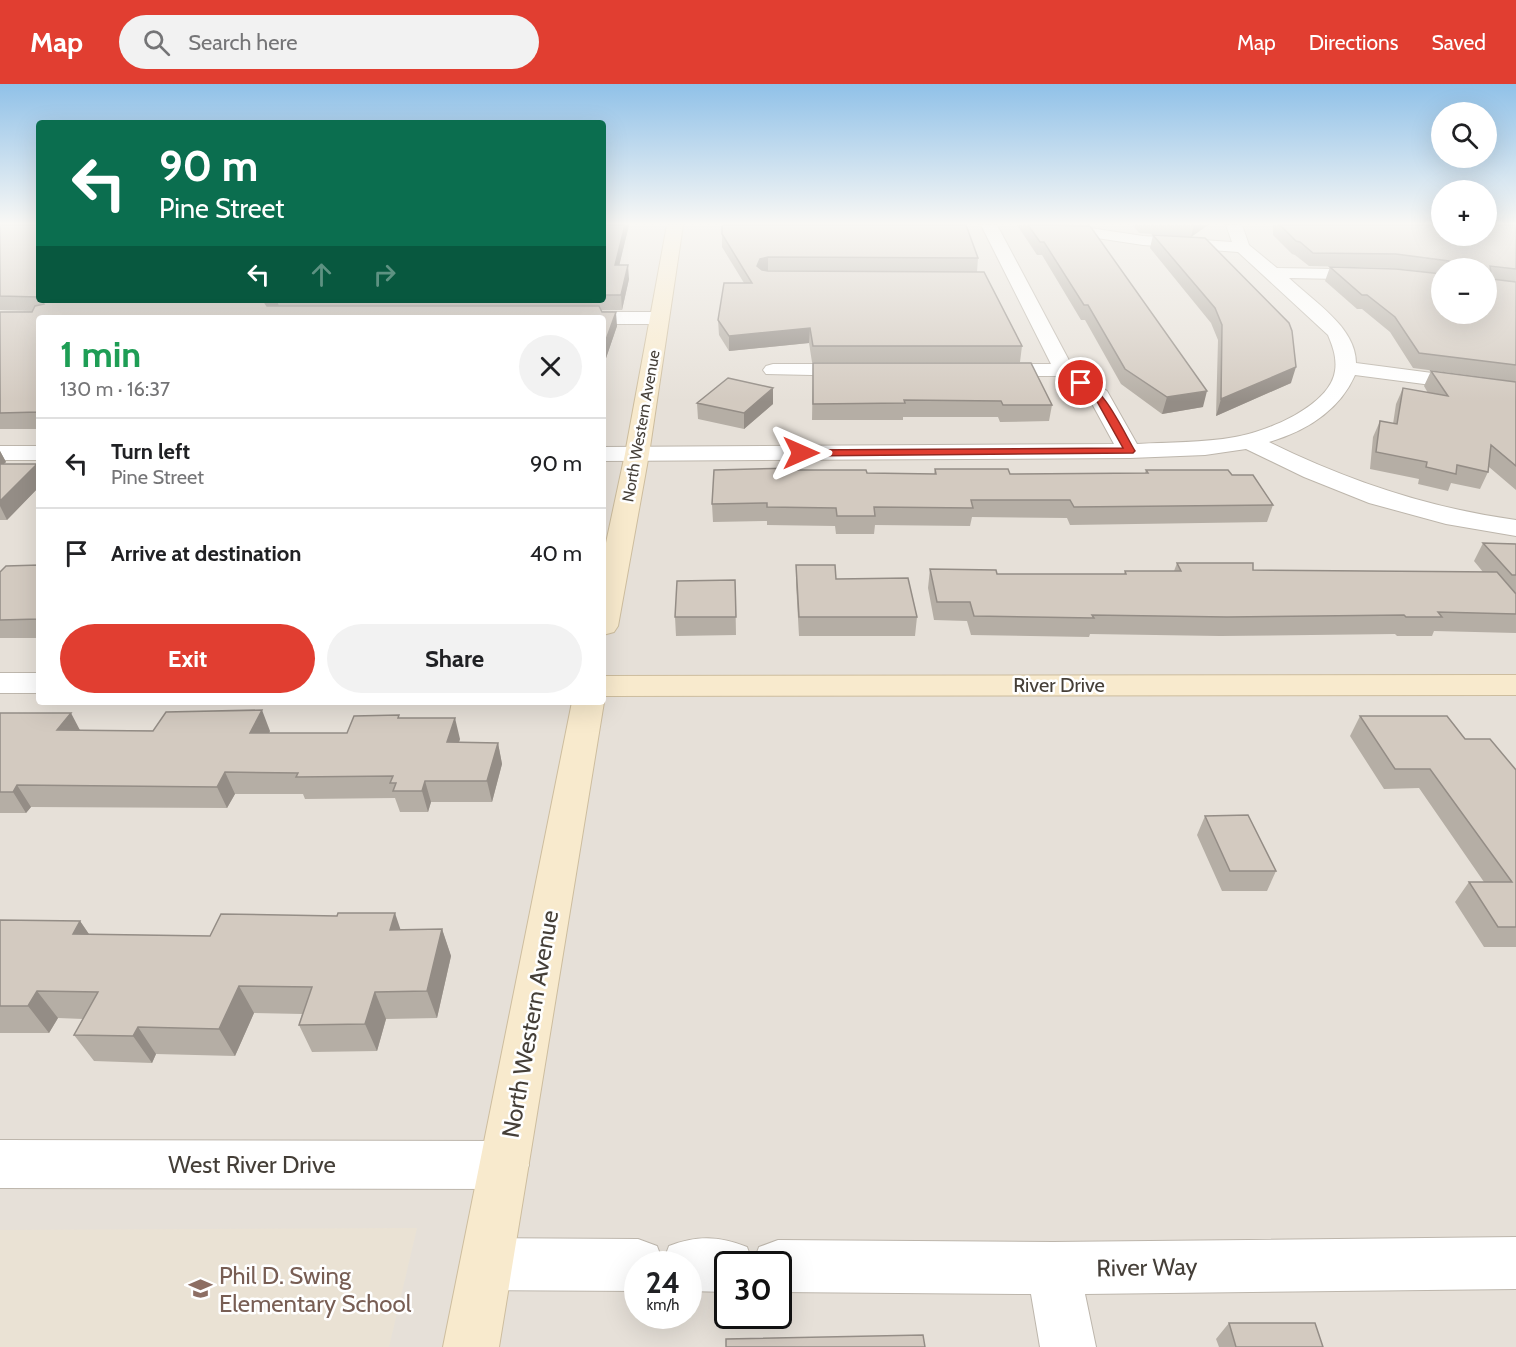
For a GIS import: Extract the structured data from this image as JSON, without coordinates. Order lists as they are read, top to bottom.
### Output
{
  "streets": {
    "main road": ["North Western Avenue", "River Drive"],
    "street": ["West River Drive", "River Way"]
  },
  "crossings": [
    ["North Western Avenue", "West River Drive"]
  ],
  "places": {
    "school or university": ["Phil D. Swing Elementary School"]
  },
  "page": {
    "header": "Map",
    "search": "Search here",
    "nav": ["Map", "Directions", "Saved"],
    "map_buttons": ["+", "−"],
    "turn": ["90 m", "Pine Street"],
    "heading": ["1 min", "130 m · 16:37"],
    "list": [
      {
        "name": "Turn left",
        "note": "Pine Street",
        "value": "90 m"
      },
      {
        "name": "Arrive at destination",
        "value": "40 m"
      }
    ],
    "buttons": ["Exit", "Share"],
    "speed": "24 km/h",
    "limit": "30"
  }
}
